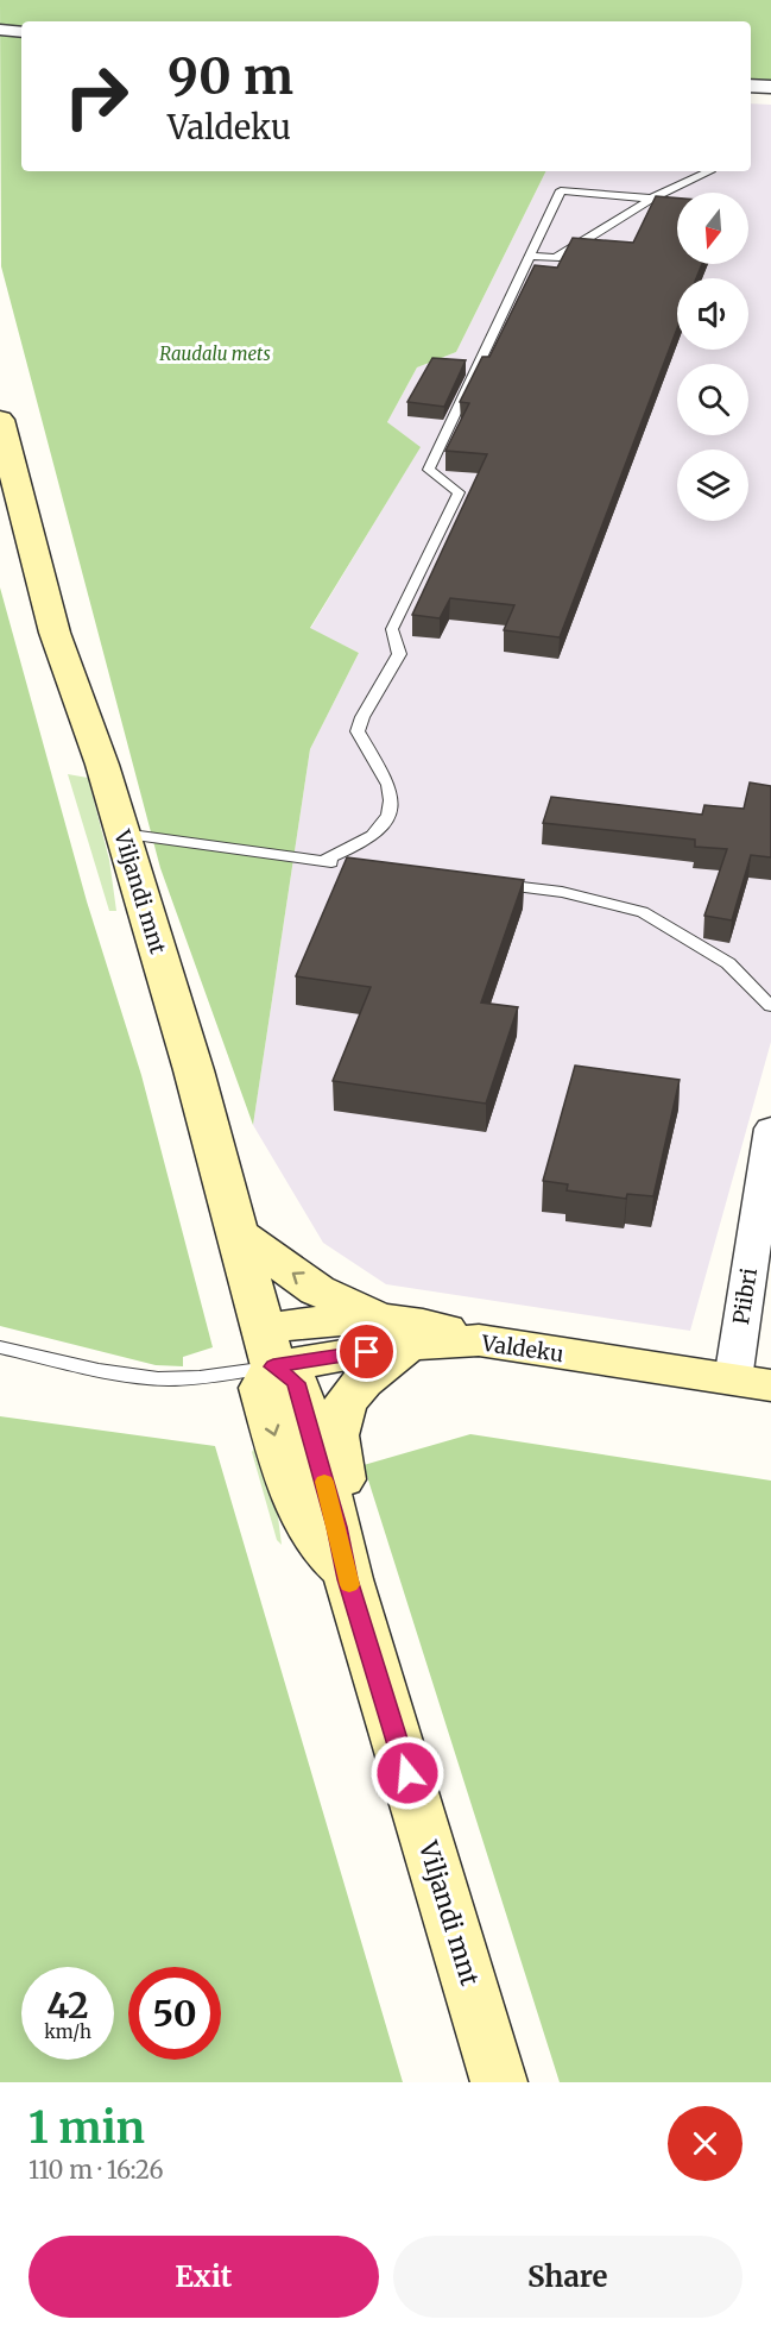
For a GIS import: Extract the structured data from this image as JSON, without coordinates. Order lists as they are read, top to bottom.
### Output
{
  "streets": {
    "main road": ["Viljandi mnt", "Valdeku"],
    "street": ["Piibri"]
  },
  "crossings": [
    ["Viljandi mnt", "Valdeku"],
    ["Piibri", "Valdeku"]
  ],
  "parks": ["Raudalu mets"],
  "north": "bottom",
  "page": {
    "turn": ["90 m", "Valdeku"],
    "speed": "42 km/h",
    "limit": "50",
    "heading": ["1 min", "110 m · 16:26"],
    "buttons": ["Exit", "Share"]
  }
}
